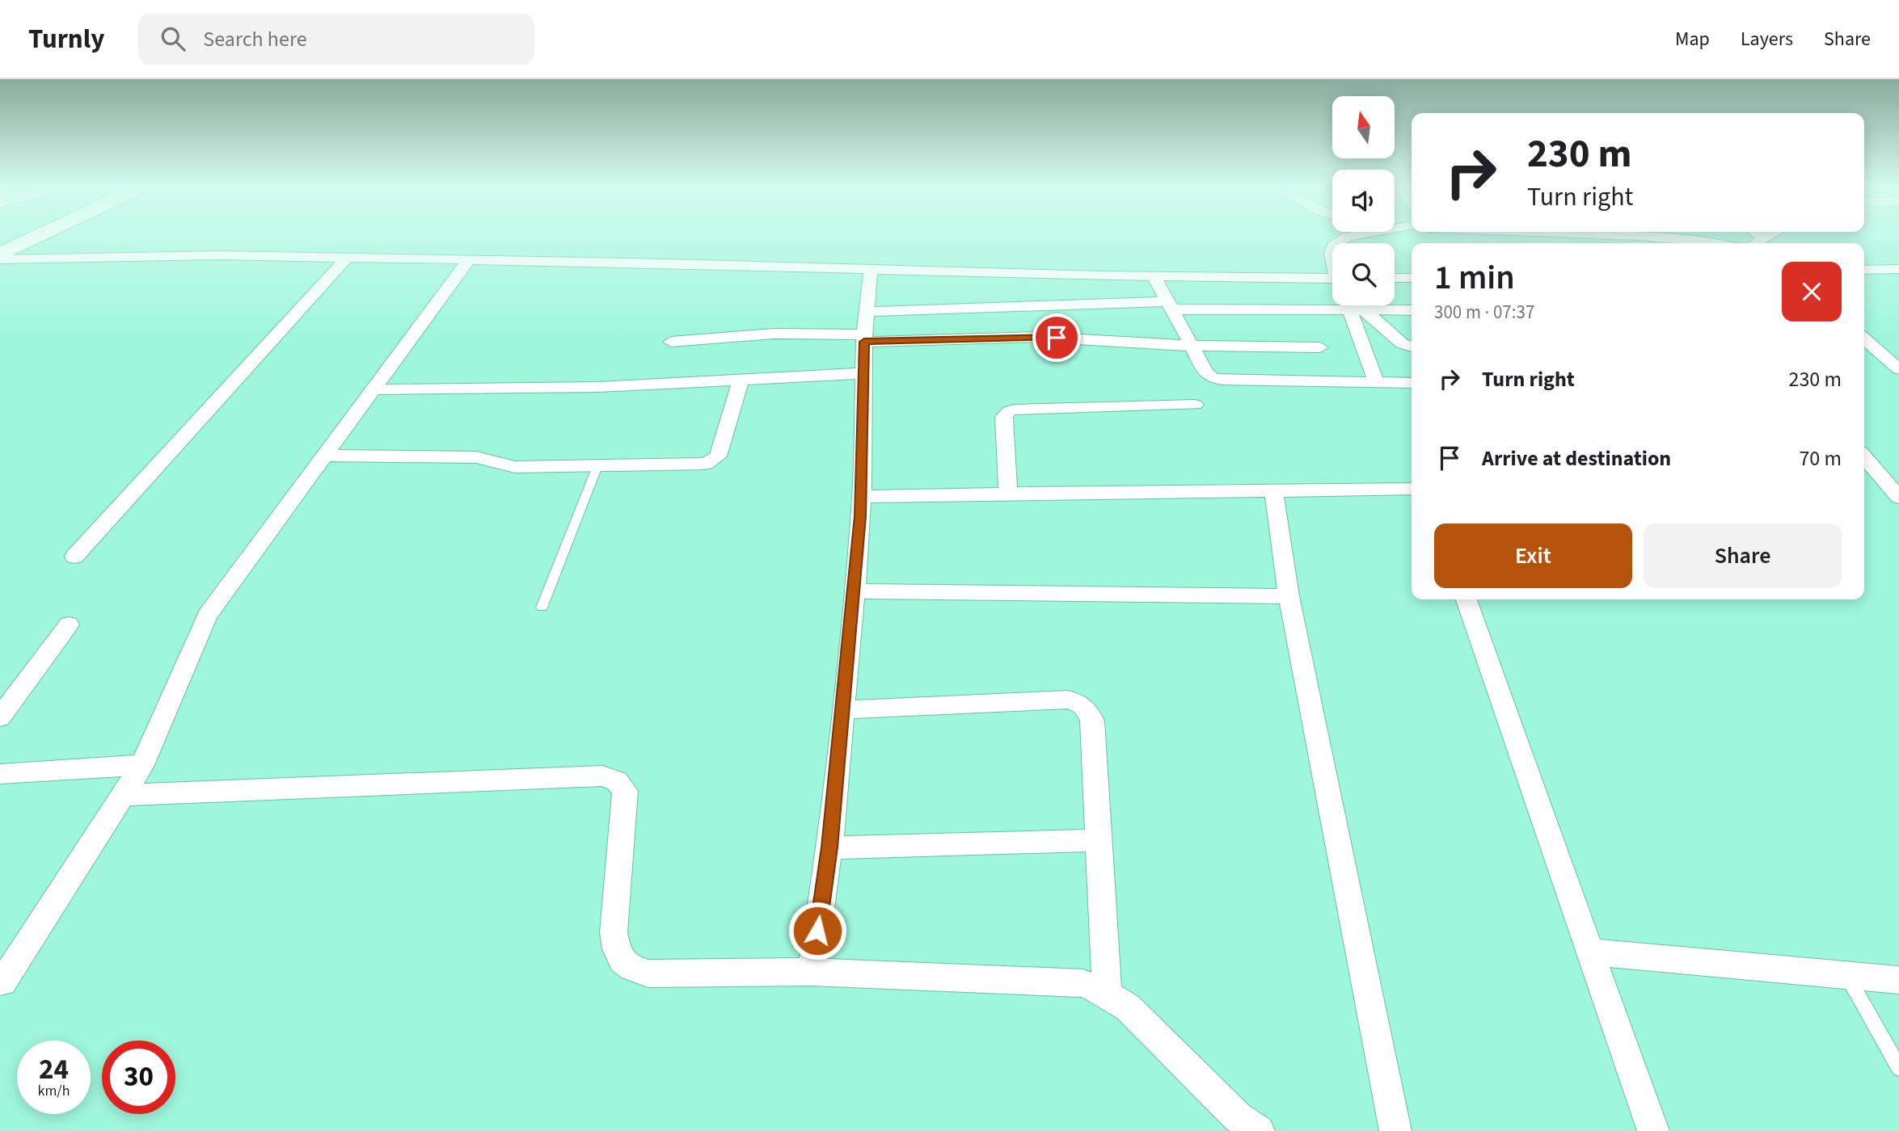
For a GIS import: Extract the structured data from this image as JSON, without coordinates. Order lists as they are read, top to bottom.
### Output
{
  "north": "top",
  "page": {
    "header": "Turnly",
    "search": "Search here",
    "nav": ["Map", "Layers", "Share"],
    "turn": ["230 m", "Turn right"],
    "heading": ["1 min", "300 m · 07:37"],
    "list": [
      {
        "name": "Turn right",
        "value": "230 m"
      },
      {
        "name": "Arrive at destination",
        "value": "70 m"
      }
    ],
    "buttons": ["Exit", "Share"],
    "speed": "24 km/h",
    "limit": "30"
  }
}
